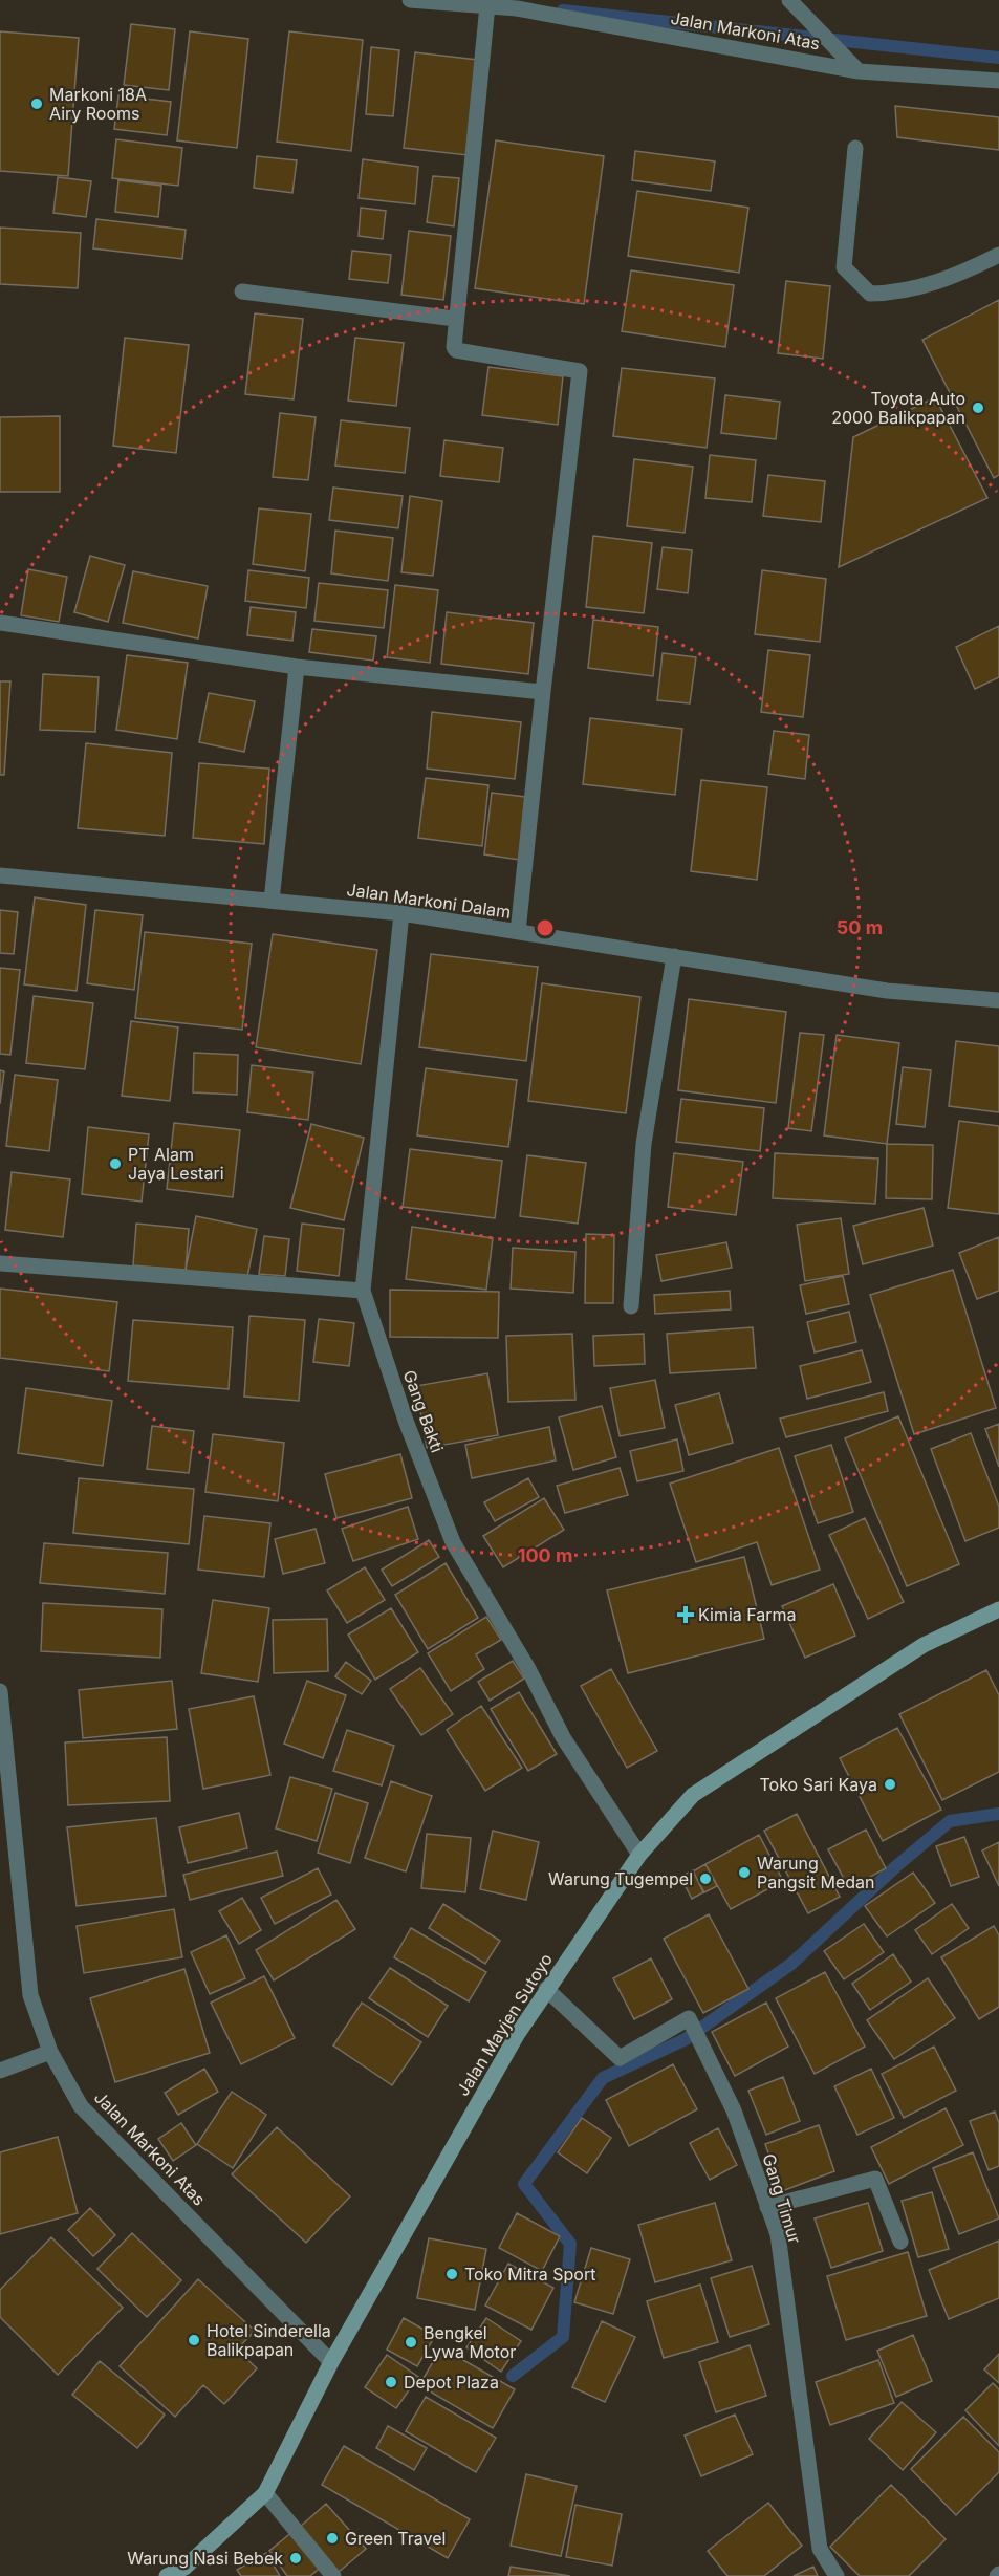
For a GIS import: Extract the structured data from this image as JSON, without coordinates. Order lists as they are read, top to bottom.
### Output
{
  "streets": {
    "main road": ["Jalan Mayjen Sutoyo"],
    "street": [
      "Jalan Markoni Atas",
      "Jalan Markoni Dalam",
      "Gang Bakti",
      "Gang Timur"
    ]
  },
  "crossings": [
    ["Jalan Markoni Atas", "Jalan Mayjen Sutoyo"],
    ["Gang Bakti", "Jalan Mayjen Sutoyo"],
    ["Jalan Mayjen Sutoyo", "Gang Timur"]
  ],
  "places": {
    "other": [
      "Markoni 18A Airy Rooms",
      "Toyota Auto 2000 Balikpapan",
      "PT Alam Jaya Lestari",
      "Toko Sari Kaya",
      "Warung Pangsit Medan",
      "Warung Tugempel",
      "Toko Mitra Sport",
      "Hotel Sinderella Balikpapan",
      "Bengkel Lywa Motor",
      "Depot Plaza",
      "Green Travel",
      "Warung Nasi Bebek"
    ],
    "health": ["Kimia Farma"]
  },
  "rings": ["50 m", "100 m"]
}
